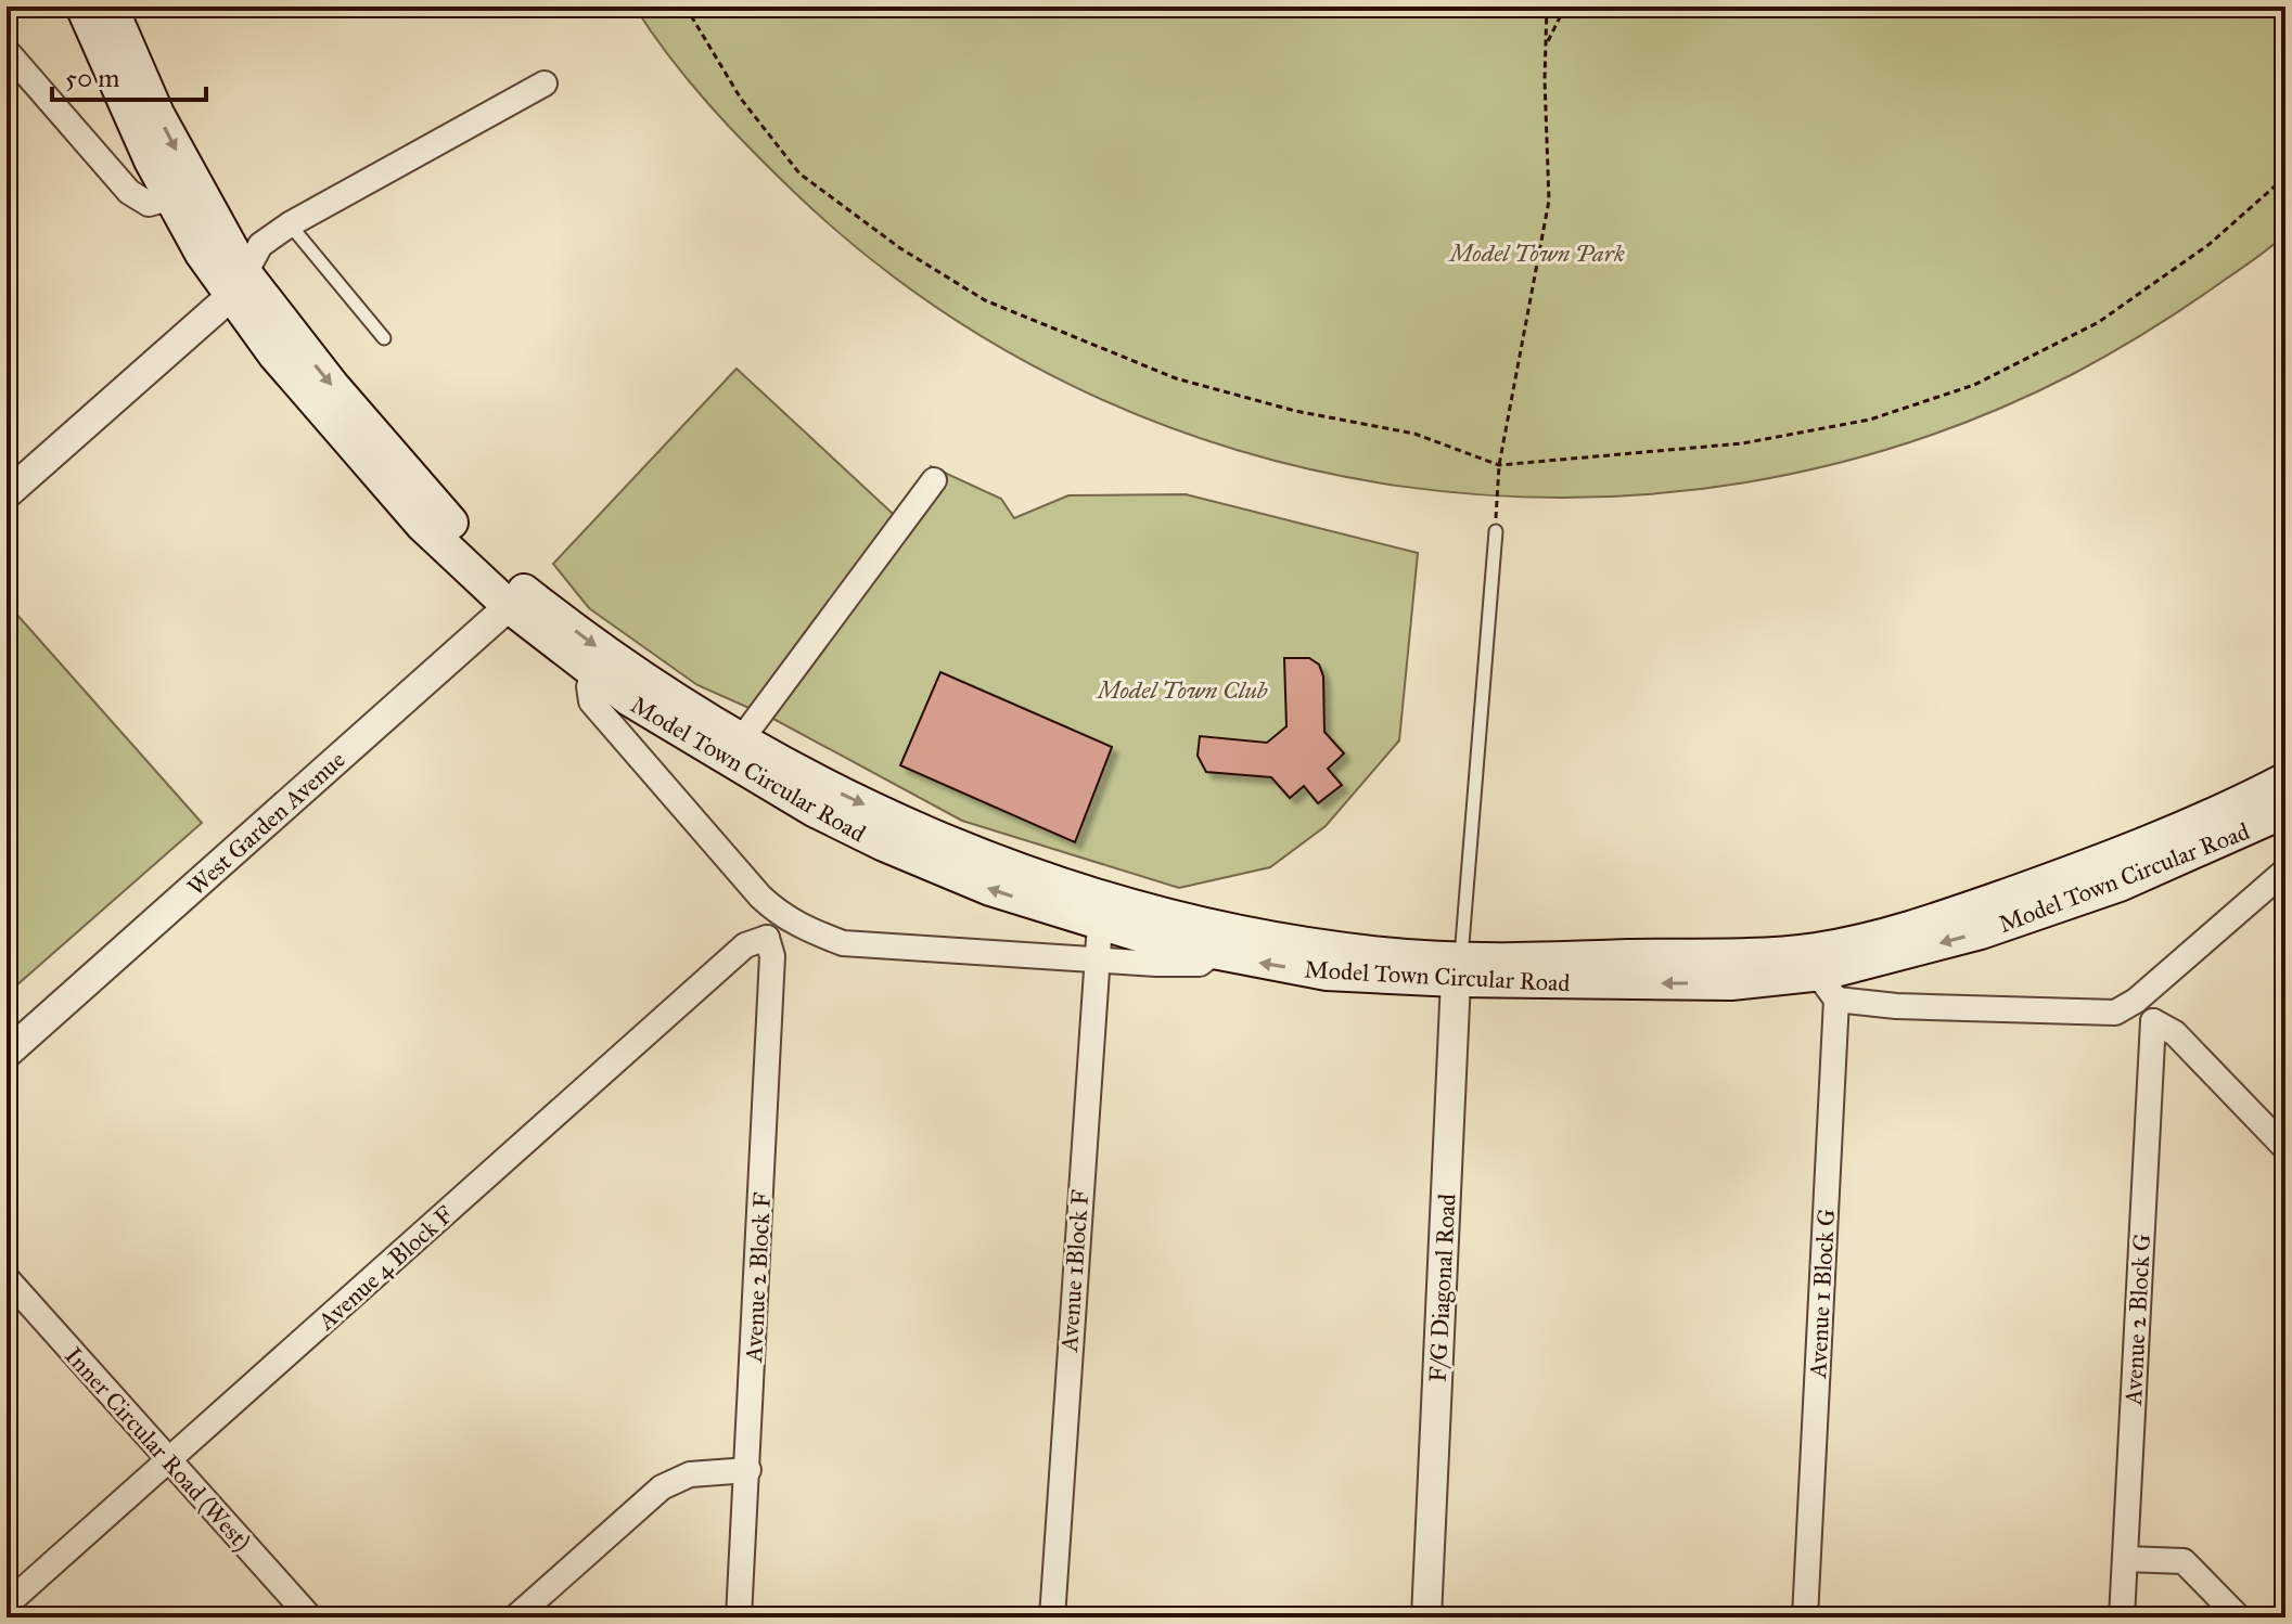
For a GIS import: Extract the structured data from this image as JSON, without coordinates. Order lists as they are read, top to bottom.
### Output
{
  "streets": {
    "main road": ["Model Town Circular Road"],
    "street": [
      "West Garden Avenue",
      "Avenue 4 Block F",
      "Avenue 1Block F",
      "Avenue 2 Block F",
      "F/G Diagonal Road",
      "Avenue 1 Block G",
      "Avenue 2 Block G",
      "Inner Circular Road (West)"
    ]
  },
  "crossings": [
    ["Model Town Circular Road", "West Garden Avenue"],
    ["Model Town Circular Road", "Avenue 1Block F"],
    ["Model Town Circular Road", "F/G Diagonal Road"],
    ["Model Town Circular Road", "Avenue 1 Block G"],
    ["Avenue 4 Block F", "Avenue 2 Block F"],
    ["Avenue 4 Block F", "Inner Circular Road (West)"]
  ],
  "parks": ["Model Town Park", "Model Town Club"],
  "scale_bar": "50 m"
}
